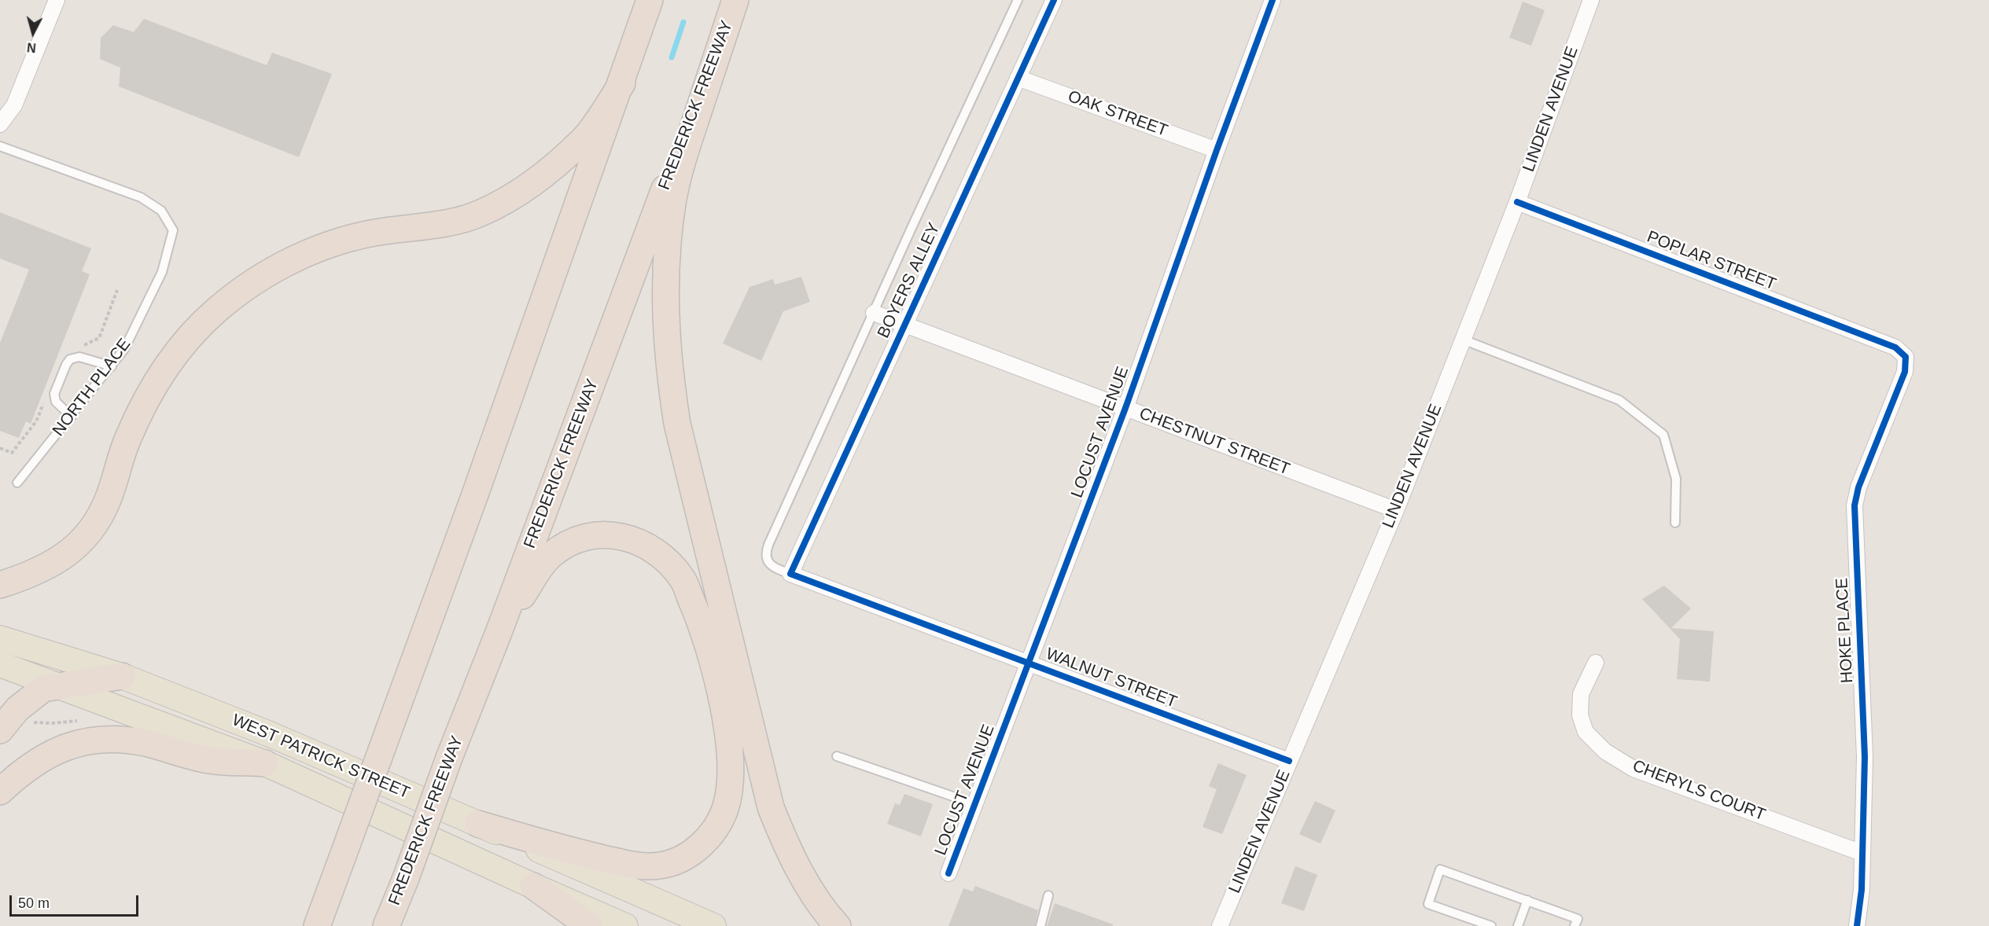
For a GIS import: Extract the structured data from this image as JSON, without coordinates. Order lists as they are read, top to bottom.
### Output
{
  "streets": {
    "highway": ["FREDERICK FREEWAY"],
    "main road": ["WEST PATRICK STREET"],
    "street": [
      "LINDEN AVENUE",
      "OAK STREET",
      "POPLAR STREET",
      "BOYERS ALLEY",
      "LOCUST AVENUE",
      "CHESTNUT STREET",
      "HOKE PLACE",
      "WALNUT STREET",
      "CHERYLS COURT"
    ],
    "lane": ["NORTH PLACE"]
  },
  "crossings": [
    ["LINDEN AVENUE", "POPLAR STREET"],
    ["LINDEN AVENUE", "CHESTNUT STREET"],
    ["LINDEN AVENUE", "WALNUT STREET"],
    ["OAK STREET", "BOYERS ALLEY"],
    ["OAK STREET", "LOCUST AVENUE"],
    ["POPLAR STREET", "HOKE PLACE"],
    ["BOYERS ALLEY", "CHESTNUT STREET"],
    ["BOYERS ALLEY", "WALNUT STREET"],
    ["LOCUST AVENUE", "CHESTNUT STREET"],
    ["LOCUST AVENUE", "WALNUT STREET"],
    ["HOKE PLACE", "CHERYLS COURT"]
  ],
  "scale_bar": "50 m",
  "north": "bottom"
}
